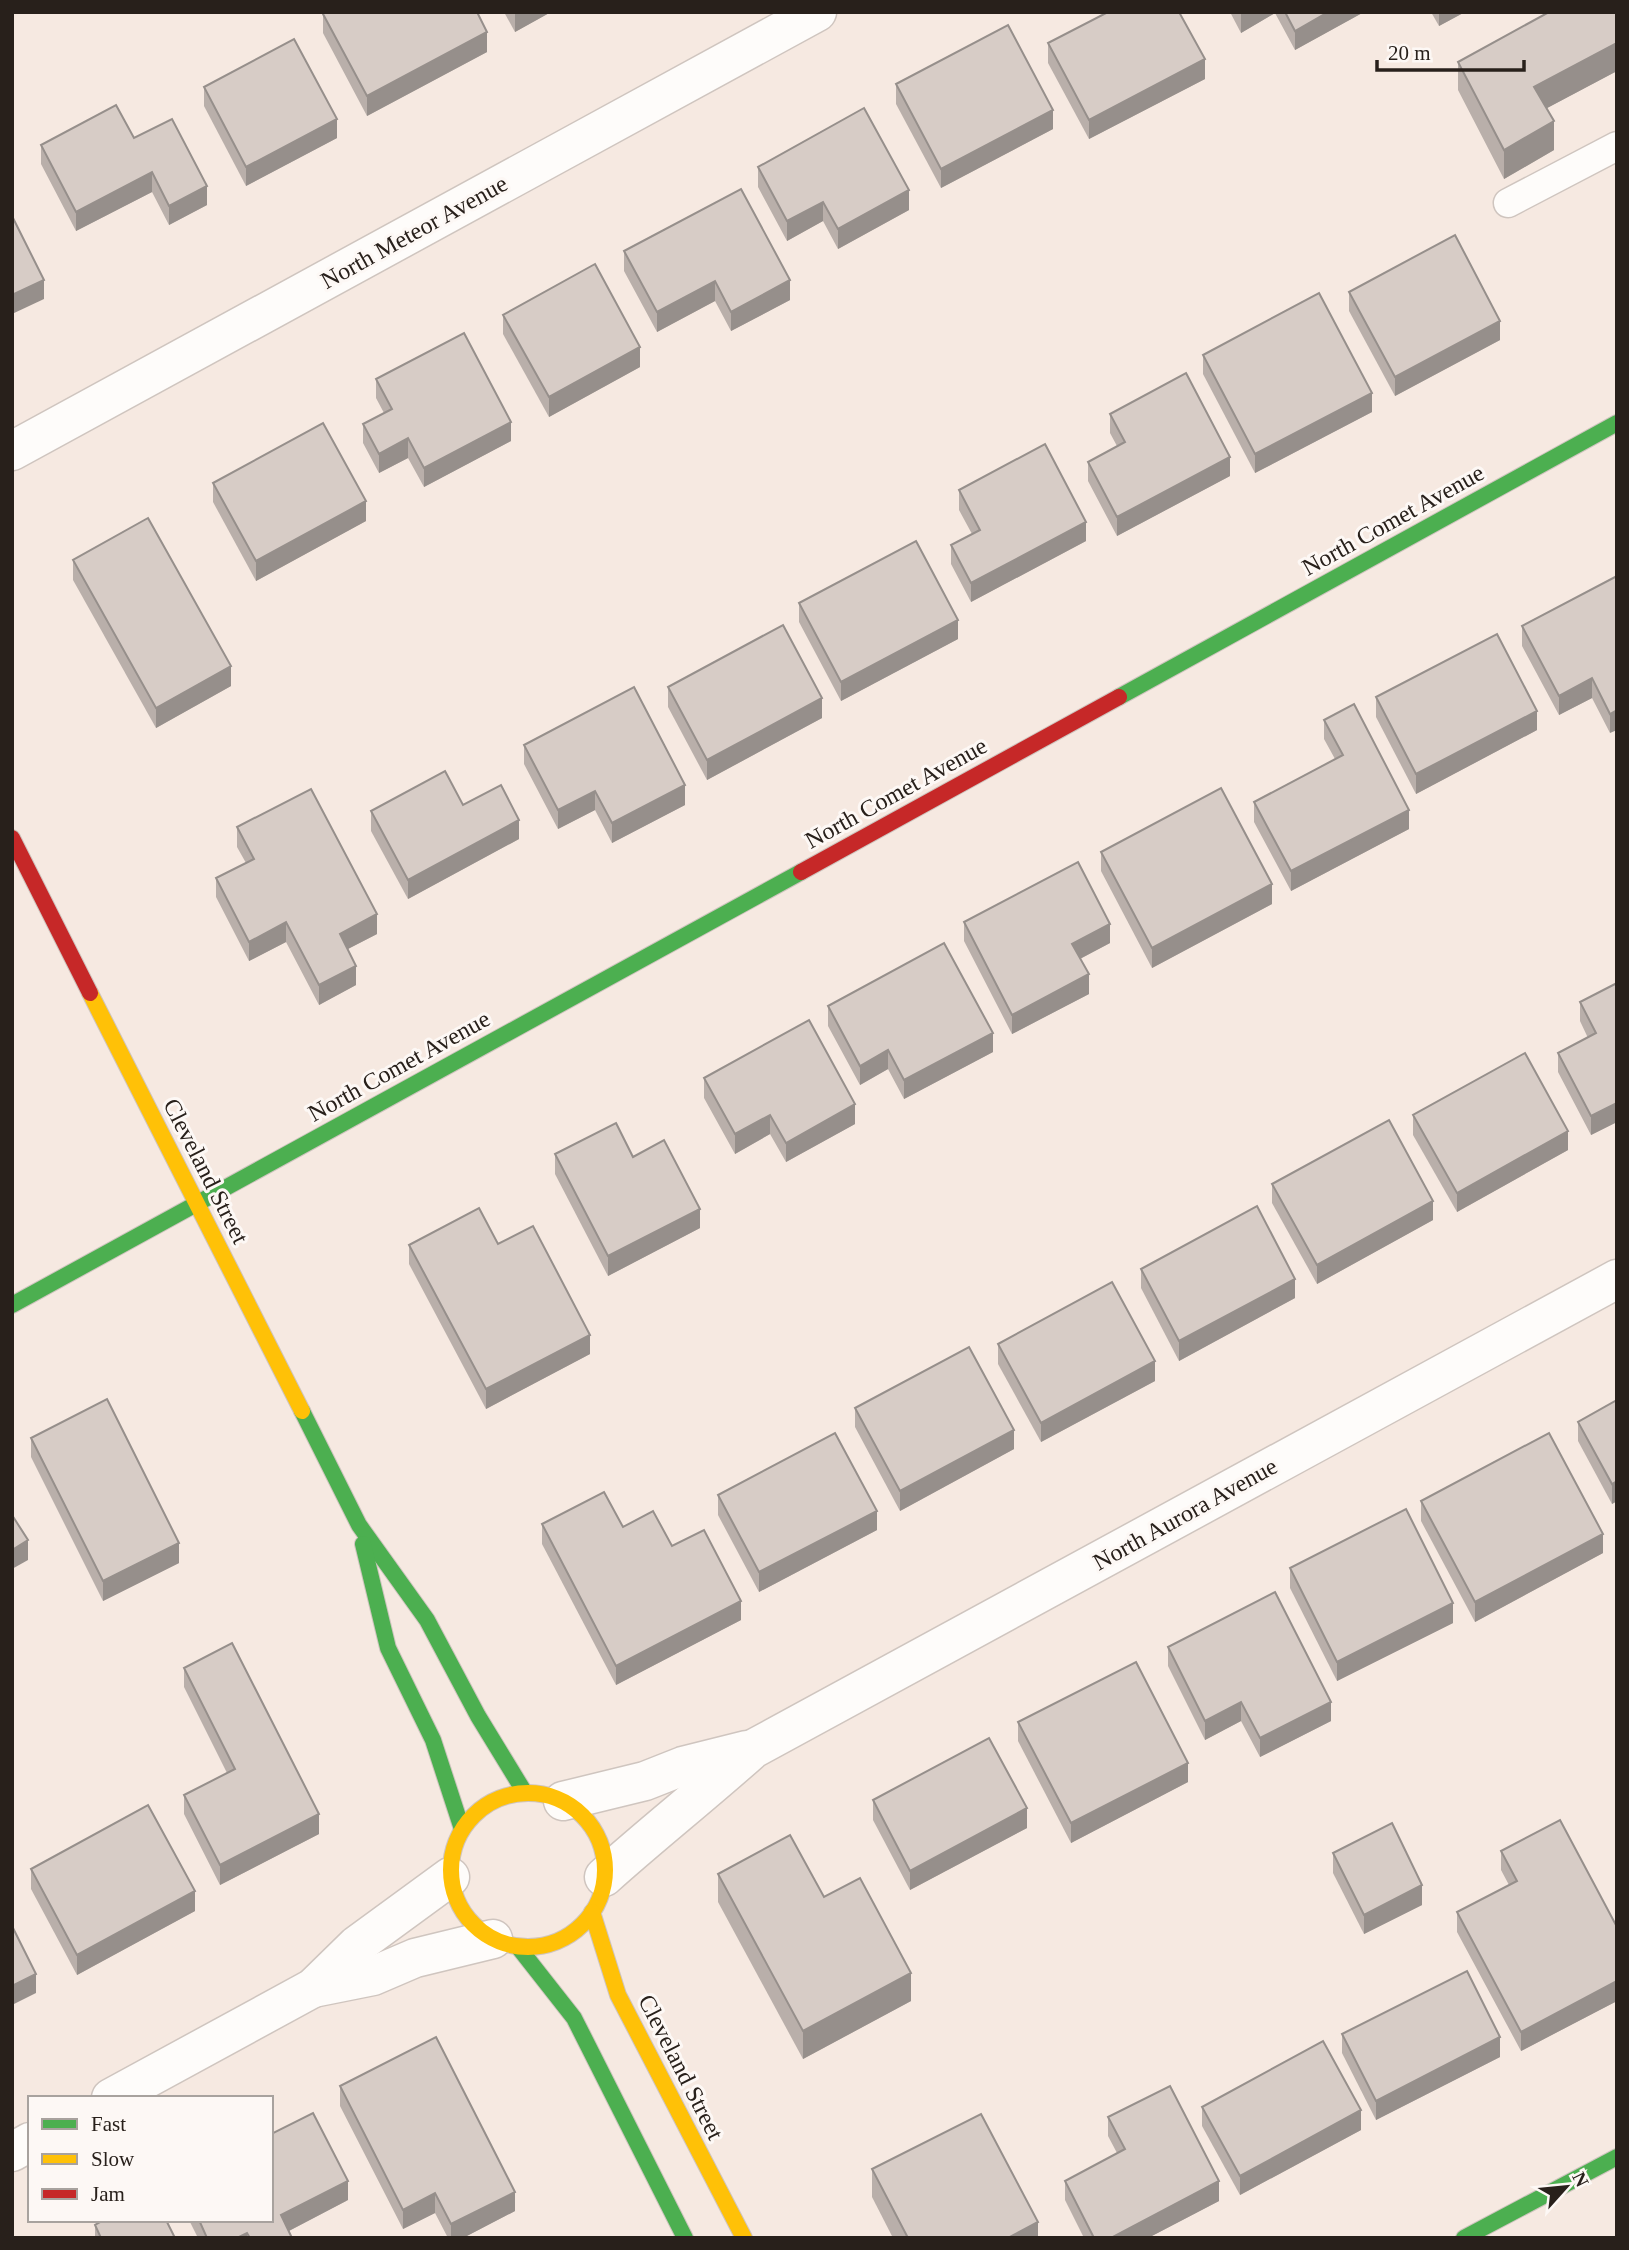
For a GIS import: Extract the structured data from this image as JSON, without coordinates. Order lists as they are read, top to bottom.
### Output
{
  "streets": {
    "street": [
      "North Meteor Avenue",
      "North Comet Avenue",
      "Cleveland Street",
      "North Aurora Avenue"
    ]
  },
  "crossings": [
    ["North Comet Avenue", "Cleveland Street"],
    ["Cleveland Street", "North Aurora Avenue"]
  ],
  "legend": ["Fast", "Slow", "Jam"],
  "scale_bar": "20 m",
  "north": "top right"
}
